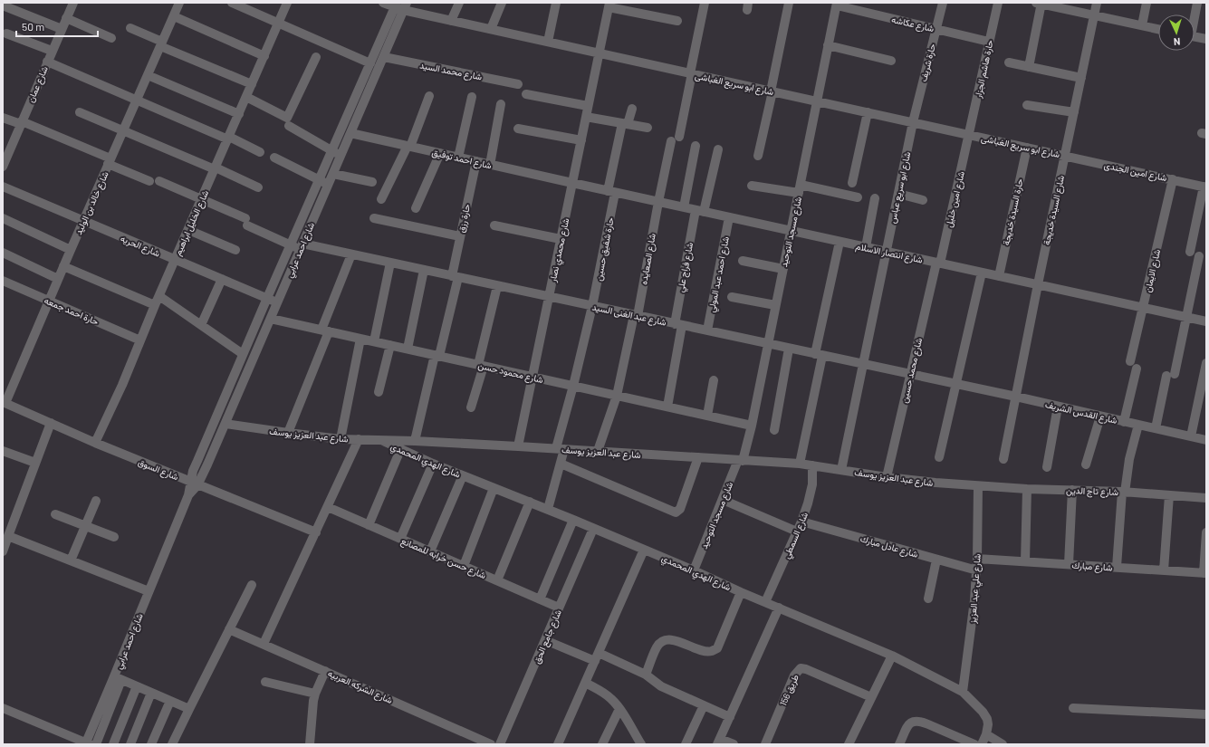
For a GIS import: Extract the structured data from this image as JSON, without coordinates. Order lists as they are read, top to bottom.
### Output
{
  "streets": {
    "street": [
      "شارع عكاشه",
      "حارة شريف",
      "حارة هاشم الجزار",
      "شارع محمد السيد",
      "شارع ابو سريع الغباشى",
      "شارع عمان",
      "شارع احمد توفيق",
      "شارع امين الجندى",
      "شارع ابو سريع عباس",
      "شارع امين خليل",
      "شارع خالد بن الوليد",
      "شارع السيدة خديجة",
      "حارة السيدة خديجة",
      "حارة رزق",
      "شارع الخليل ابراهيم",
      "شارع مسجد التوحيد",
      "شارع الحريه",
      "حارة شفيق حسين",
      "شارع احمد عرابي",
      "شارع محمدي نصار",
      "شارع انتصار الاسلام",
      "شارع الصعايده",
      "شارع فراج علي",
      "شارع الايمان",
      "شارع احمد عبد المولي",
      "حارة احمد جمعه",
      "شارع عبد الغنى السيد",
      "شارع محمد حسين",
      "شارع محمود حسن",
      "شارع القدس الشريف",
      "شارع عبد العزيز يوسف",
      "شارع الهدي المحمدي",
      "شارع السوق",
      "شارع تاج الدين",
      "شارع السمطي",
      "شارع عادل مبارك",
      "شارع حسن خرابه للمصانع",
      "شارع مبارك",
      "شارع علي عبد العزيز",
      "شارع جامع الحق",
      "شارع الشركه العربيه",
      "طريق 156"
    ]
  },
  "crossings": [
    ["شارع عكاشه", "حارة شريف"],
    ["شارع عكاشه", "حارة هاشم الجزار"],
    ["شارع عكاشه", "شارع مسجد التوحيد"],
    ["حارة شريف", "شارع ابو سريع الغباشى"],
    ["حارة شريف", "شارع ابو سريع عباس"],
    ["حارة هاشم الجزار", "شارع ابو سريع الغباشى"],
    ["حارة هاشم الجزار", "شارع امين خليل"],
    ["شارع محمد السيد", "شارع احمد عرابي"],
    ["شارع ابو سريع الغباشى", "شارع امين الجندى"],
    ["شارع ابو سريع الغباشى", "شارع ابو سريع عباس"],
    ["شارع ابو سريع الغباشى", "شارع امين خليل"],
    ["شارع ابو سريع الغباشى", "شارع السيدة خديجة"],
    ["شارع ابو سريع الغباشى", "حارة السيدة خديجة"],
    ["شارع ابو سريع الغباشى", "شارع مسجد التوحيد"],
    ["شارع ابو سريع الغباشى", "شارع احمد عرابي"],
    ["شارع ابو سريع الغباشى", "شارع محمدي نصار"],
    ["شارع ابو سريع الغباشى", "شارع الصعايده"],
    ["شارع احمد توفيق", "حارة رزق"],
    ["شارع احمد توفيق", "شارع احمد عرابي"],
    ["شارع احمد توفيق", "شارع محمدي نصار"],
    ["شارع احمد توفيق", "شارع انتصار الاسلام"],
    ["شارع امين الجندى", "شارع السيدة خديجة"],
    ["شارع امين الجندى", "شارع الايمان"],
    ["شارع ابو سريع عباس", "شارع انتصار الاسلام"],
    ["شارع ابو سريع عباس", "شارع عبد الغنى السيد"],
    ["شارع ابو سريع عباس", "شارع عبد العزيز يوسف"],
    ["شارع امين خليل", "شارع انتصار الاسلام"],
    ["شارع امين خليل", "شارع محمد حسين"],
    ["شارع خالد بن الوليد", "شارع الحريه"],
    ["شارع خالد بن الوليد", "حارة احمد جمعه"],
    ["شارع خالد بن الوليد", "شارع السوق"],
    ["شارع السيدة خديجة", "شارع انتصار الاسلام"],
    ["شارع السيدة خديجة", "شارع القدس الشريف"],
    ["حارة السيدة خديجة", "شارع انتصار الاسلام"],
    ["حارة رزق", "شارع عبد الغنى السيد"],
    ["حارة رزق", "شارع محمود حسن"],
    ["حارة رزق", "شارع عبد العزيز يوسف"],
    ["شارع الخليل ابراهيم", "شارع الحريه"],
    ["شارع الخليل ابراهيم", "حارة احمد جمعه"],
    ["شارع الخليل ابراهيم", "شارع عبد الغنى السيد"],
    ["شارع الخليل ابراهيم", "شارع السوق"],
    ["شارع مسجد التوحيد", "شارع انتصار الاسلام"],
    ["شارع مسجد التوحيد", "شارع عبد الغنى السيد"],
    ["شارع مسجد التوحيد", "شارع محمود حسن"],
    ["شارع مسجد التوحيد", "شارع عبد العزيز يوسف"],
    ["شارع مسجد التوحيد", "شارع الهدي المحمدي"],
    ["شارع الحريه", "شارع احمد عرابي"],
    ["حارة شفيق حسين", "شارع انتصار الاسلام"],
    ["حارة شفيق حسين", "شارع عبد الغنى السيد"],
    ["حارة شفيق حسين", "شارع محمود حسن"],
    ["حارة شفيق حسين", "شارع عبد العزيز يوسف"],
    ["حارة شفيق حسين", "شارع الهدي المحمدي"],
    ["شارع احمد عرابي", "شارع عبد الغنى السيد"],
    ["شارع احمد عرابي", "شارع محمود حسن"],
    ["شارع احمد عرابي", "شارع عبد العزيز يوسف"],
    ["شارع احمد عرابي", "شارع السوق"],
    ["شارع محمدي نصار", "شارع انتصار الاسلام"],
    ["شارع محمدي نصار", "شارع عبد الغنى السيد"],
    ["شارع محمدي نصار", "شارع محمود حسن"],
    ["شارع محمدي نصار", "شارع عبد العزيز يوسف"],
    ["شارع انتصار الاسلام", "شارع الصعايده"],
    ["شارع انتصار الاسلام", "شارع فراج علي"],
    ["شارع انتصار الاسلام", "شارع الايمان"],
    ["شارع انتصار الاسلام", "شارع احمد عبد المولي"],
    ["شارع انتصار الاسلام", "شارع محمد حسين"],
    ["شارع الصعايده", "شارع عبد الغنى السيد"],
    ["شارع الصعايده", "شارع محمود حسن"],
    ["شارع الصعايده", "شارع عبد العزيز يوسف"],
    ["شارع فراج علي", "شارع عبد الغنى السيد"],
    ["شارع فراج علي", "شارع محمود حسن"],
    ["شارع الايمان", "شارع القدس الشريف"],
    ["شارع احمد عبد المولي", "شارع عبد الغنى السيد"],
    ["شارع عبد الغنى السيد", "شارع محمد حسين"],
    ["شارع عبد الغنى السيد", "شارع القدس الشريف"],
    ["شارع محمد حسين", "شارع عبد العزيز يوسف"],
    ["شارع عبد العزيز يوسف", "شارع الهدي المحمدي"],
    ["شارع عبد العزيز يوسف", "شارع تاج الدين"],
    ["شارع عبد العزيز يوسف", "شارع السمطي"],
    ["شارع عبد العزيز يوسف", "شارع علي عبد العزيز"],
    ["شارع الهدي المحمدي", "شارع السمطي"],
    ["شارع الهدي المحمدي", "شارع علي عبد العزيز"],
    ["شارع الهدي المحمدي", "شارع جامع الحق"],
    ["شارع تاج الدين", "شارع علي عبد العزيز"],
    ["شارع السمطي", "شارع عادل مبارك"],
    ["شارع عادل مبارك", "شارع علي عبد العزيز"],
    ["شارع حسن خرابه للمصانع", "شارع جامع الحق"],
    ["شارع مبارك", "شارع علي عبد العزيز"]
  ],
  "scale_bar": "50 m",
  "north": "bottom"
}
